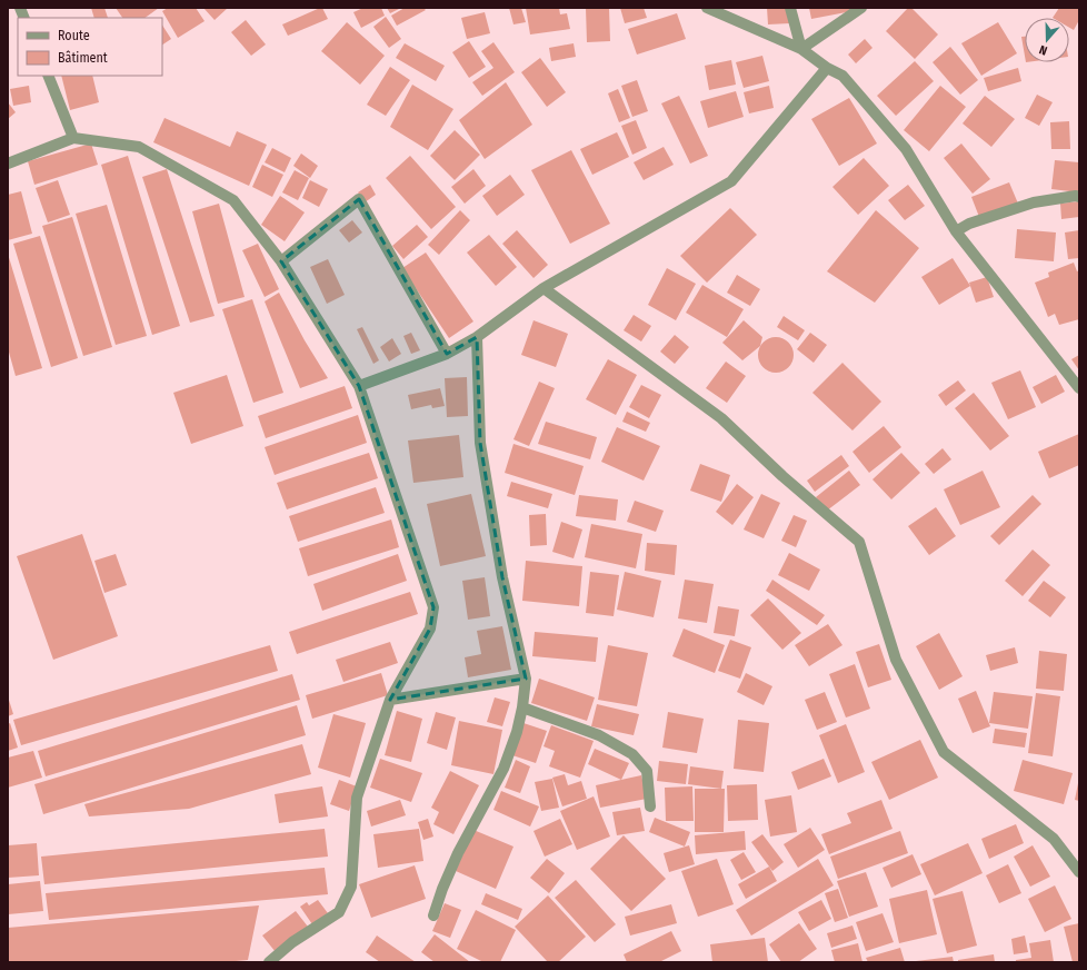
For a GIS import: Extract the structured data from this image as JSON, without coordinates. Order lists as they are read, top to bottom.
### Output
{
  "legend": ["Route", "Bâtiment"],
  "north": "bottom"
}
